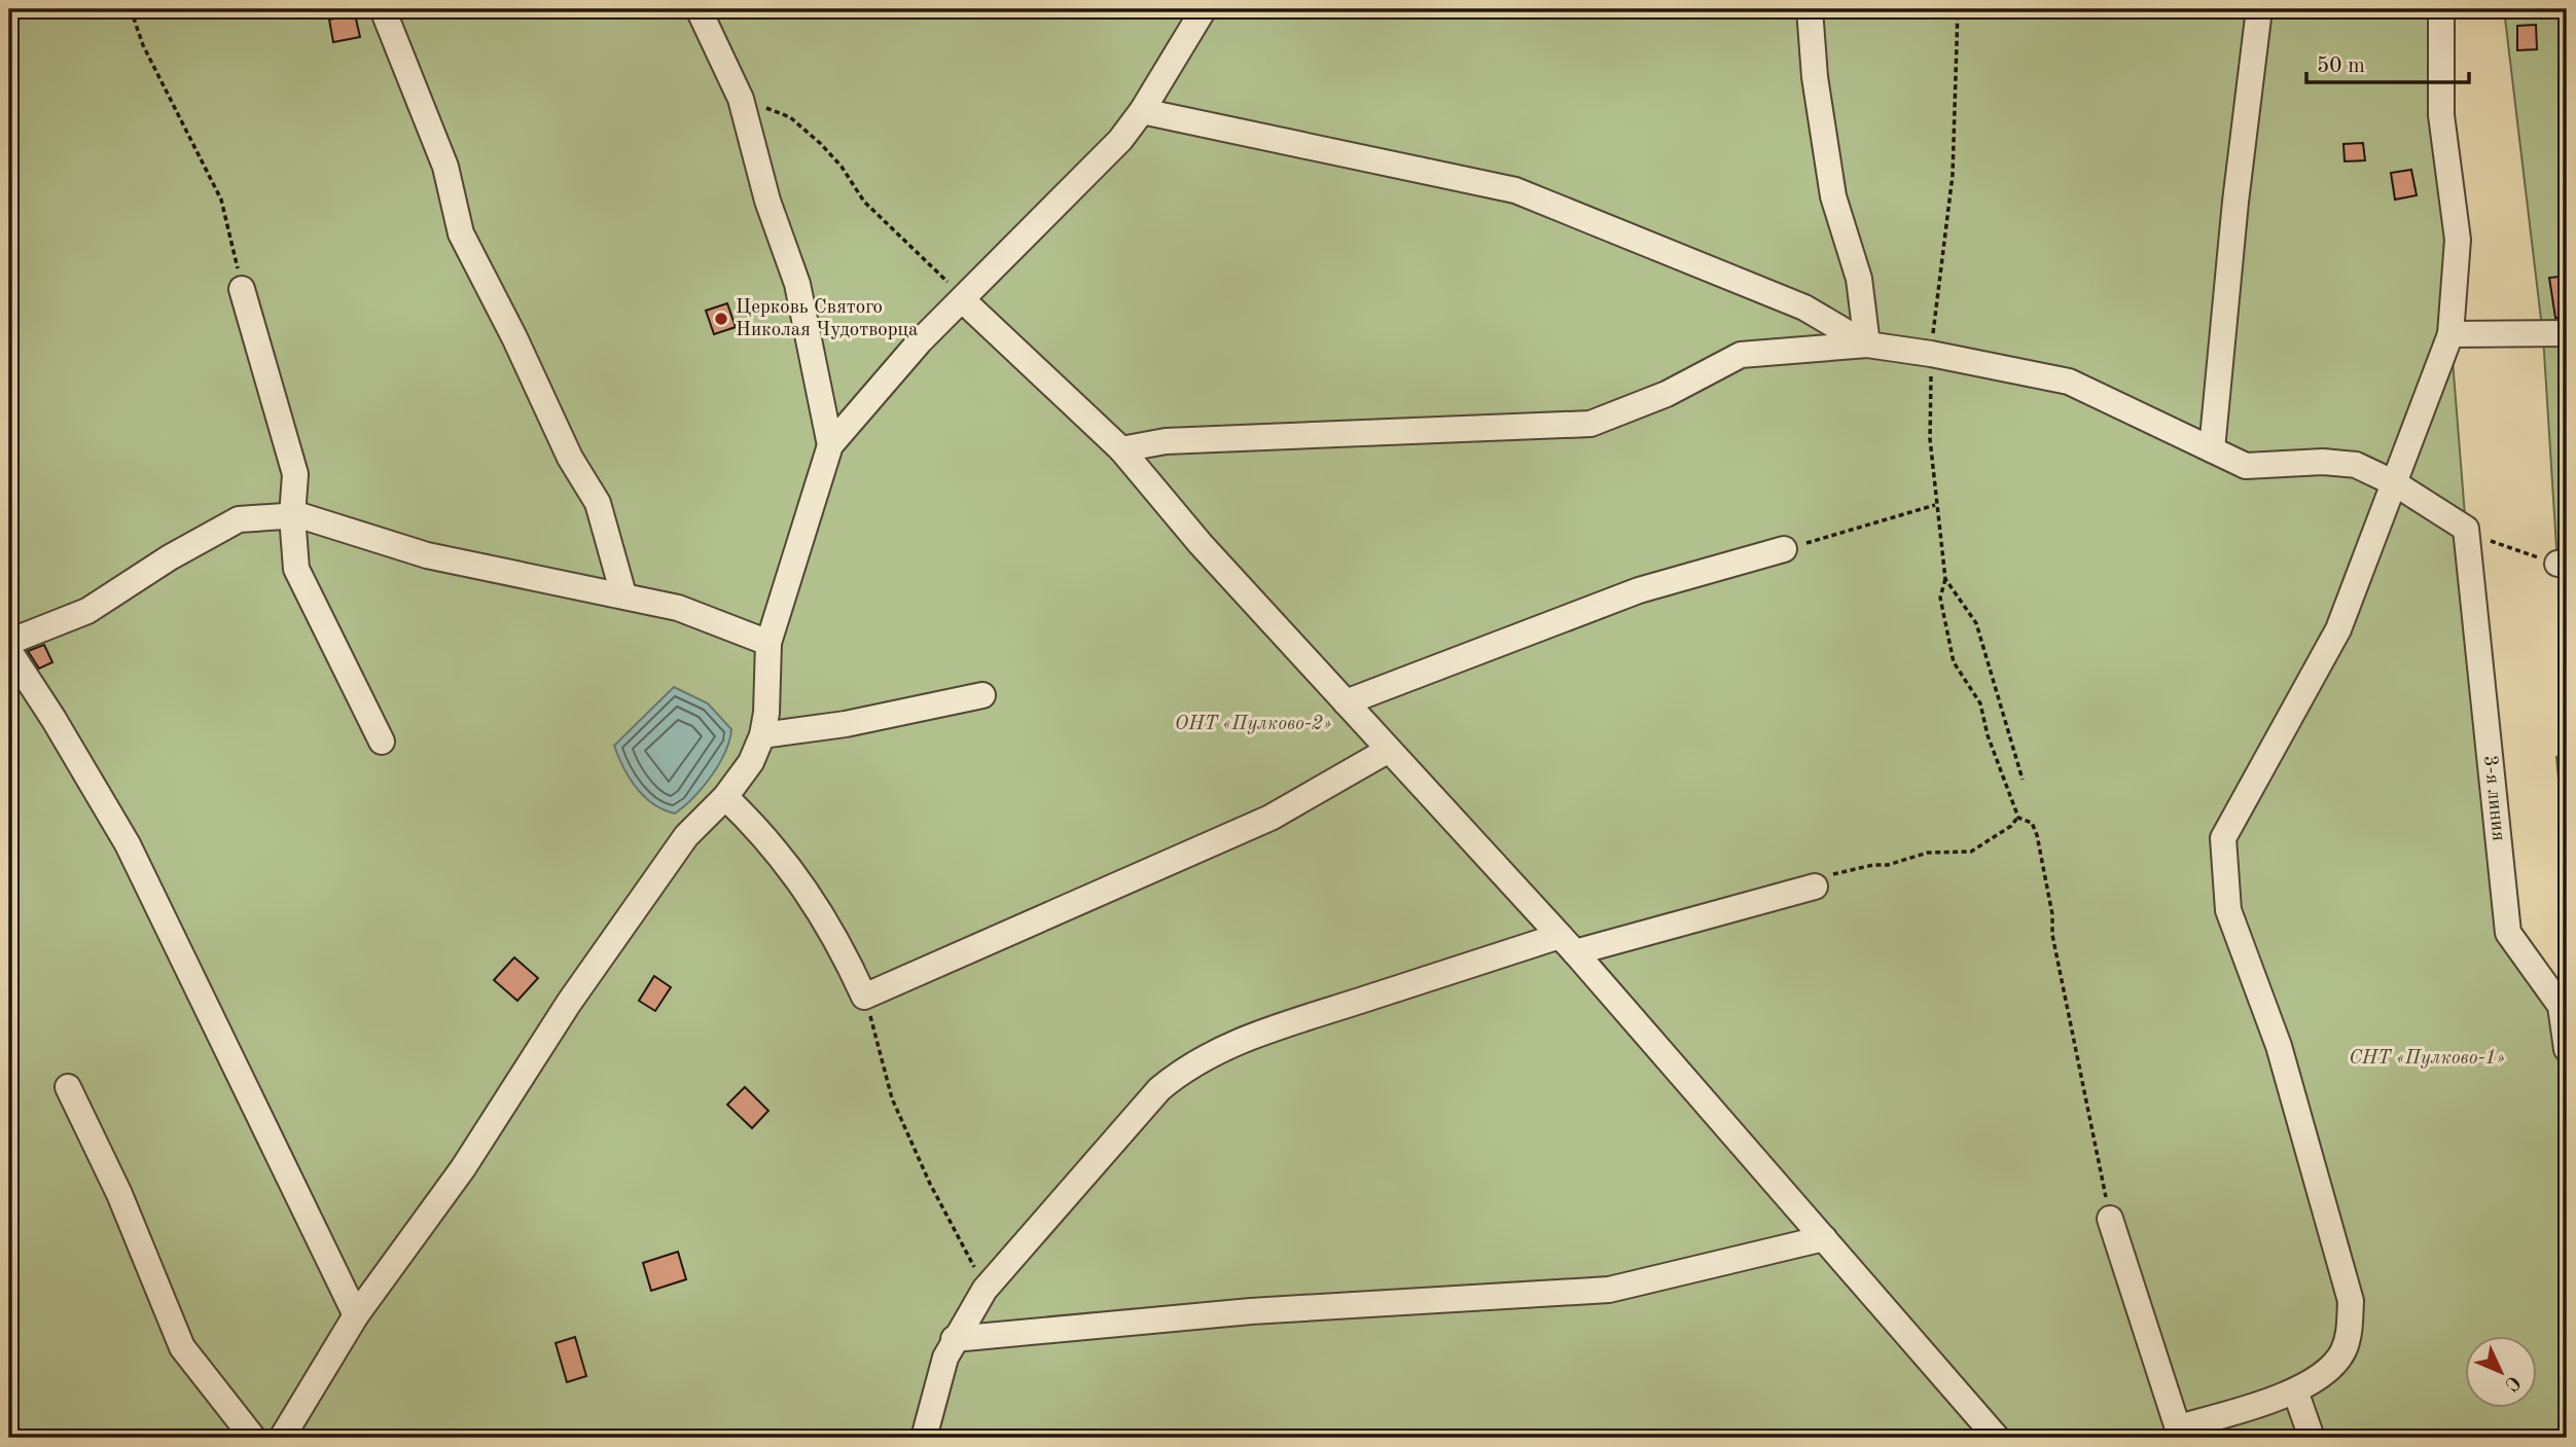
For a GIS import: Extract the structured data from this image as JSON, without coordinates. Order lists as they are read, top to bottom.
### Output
{
  "streets": {
    "street": ["3-я линия"]
  },
  "parks": ["ОНТ «Пулково-2»", "СНТ «Пулково-1»"],
  "places": ["Церковь Святого Николая Чудотворца"],
  "scale_bar": "50 m",
  "north": "bottom right"
}
